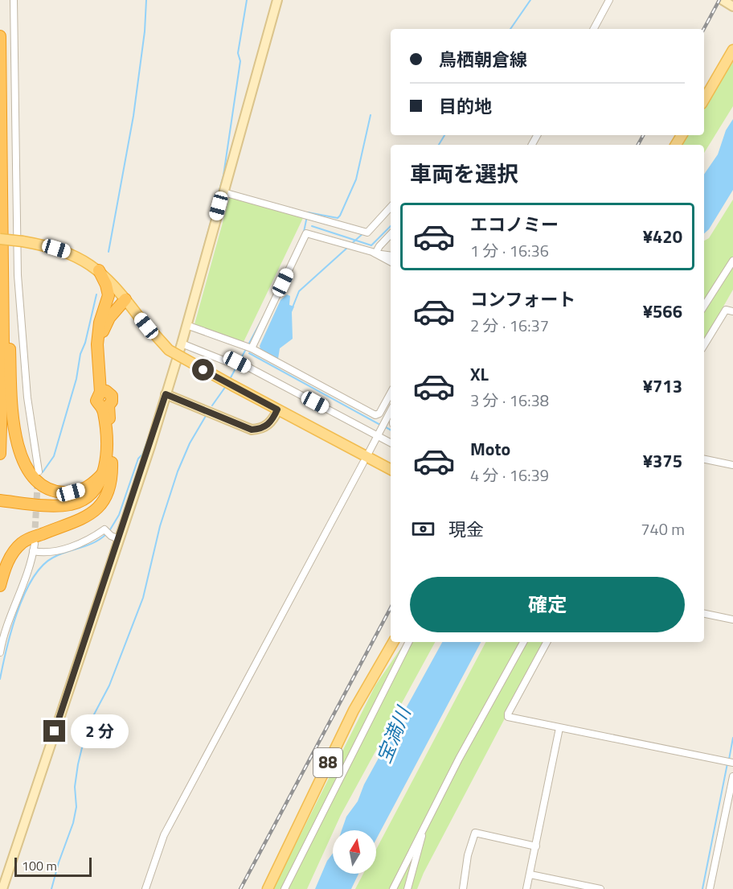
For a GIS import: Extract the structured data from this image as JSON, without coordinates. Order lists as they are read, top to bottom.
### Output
{
  "streets": {
    "main road": ["88"]
  },
  "water": ["宝満川"],
  "scale_bar": "100 m",
  "north": "top",
  "page": {
    "banner": ["鳥栖朝倉線", "目的地"],
    "heading": "車両を選択",
    "list": [
      {
        "name": "エコノミー",
        "note": "1 分 · 16:36",
        "value": "¥420"
      },
      {
        "name": "コンフォート",
        "note": "2 分 · 16:37",
        "value": "¥566"
      },
      {
        "name": "XL",
        "note": "3 分 · 16:38",
        "value": "¥713"
      },
      {
        "name": "Moto",
        "note": "4 分 · 16:39",
        "value": "¥375"
      }
    ],
    "pay": ["現金", "740 m"],
    "buttons": "確定",
    "bubble": "2 分",
    "scale": "100 m"
  }
}
